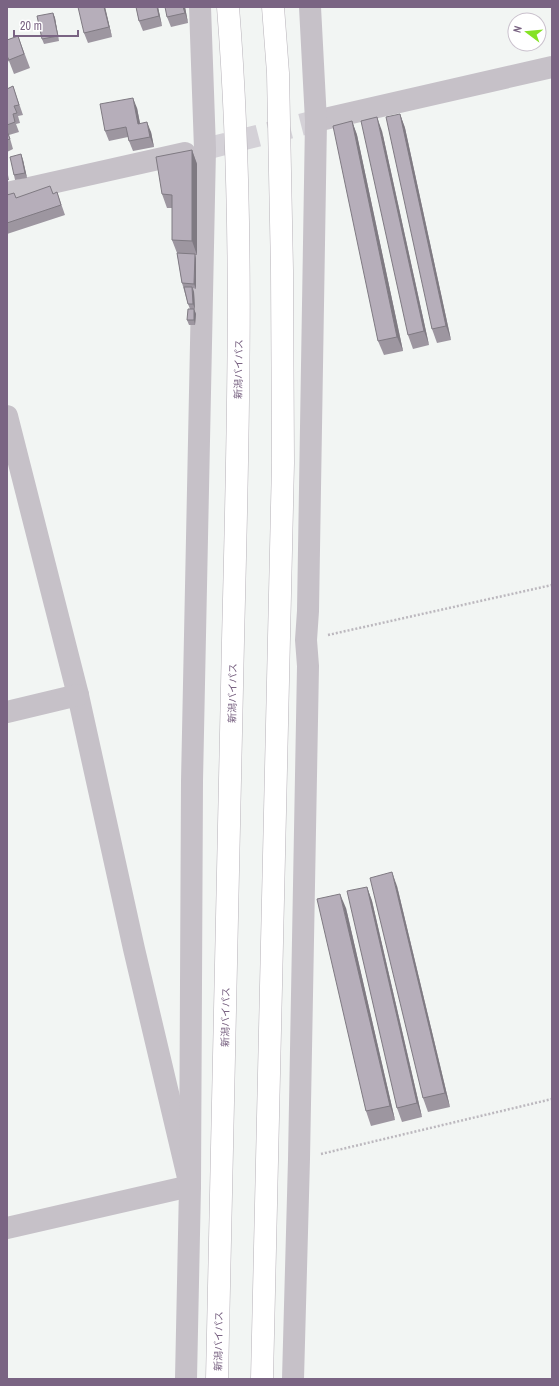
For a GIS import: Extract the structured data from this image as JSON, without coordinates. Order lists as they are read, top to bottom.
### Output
{
  "streets": {
    "highway": ["新潟バイパス"]
  },
  "scale_bar": "20 m",
  "north": "left"
}
